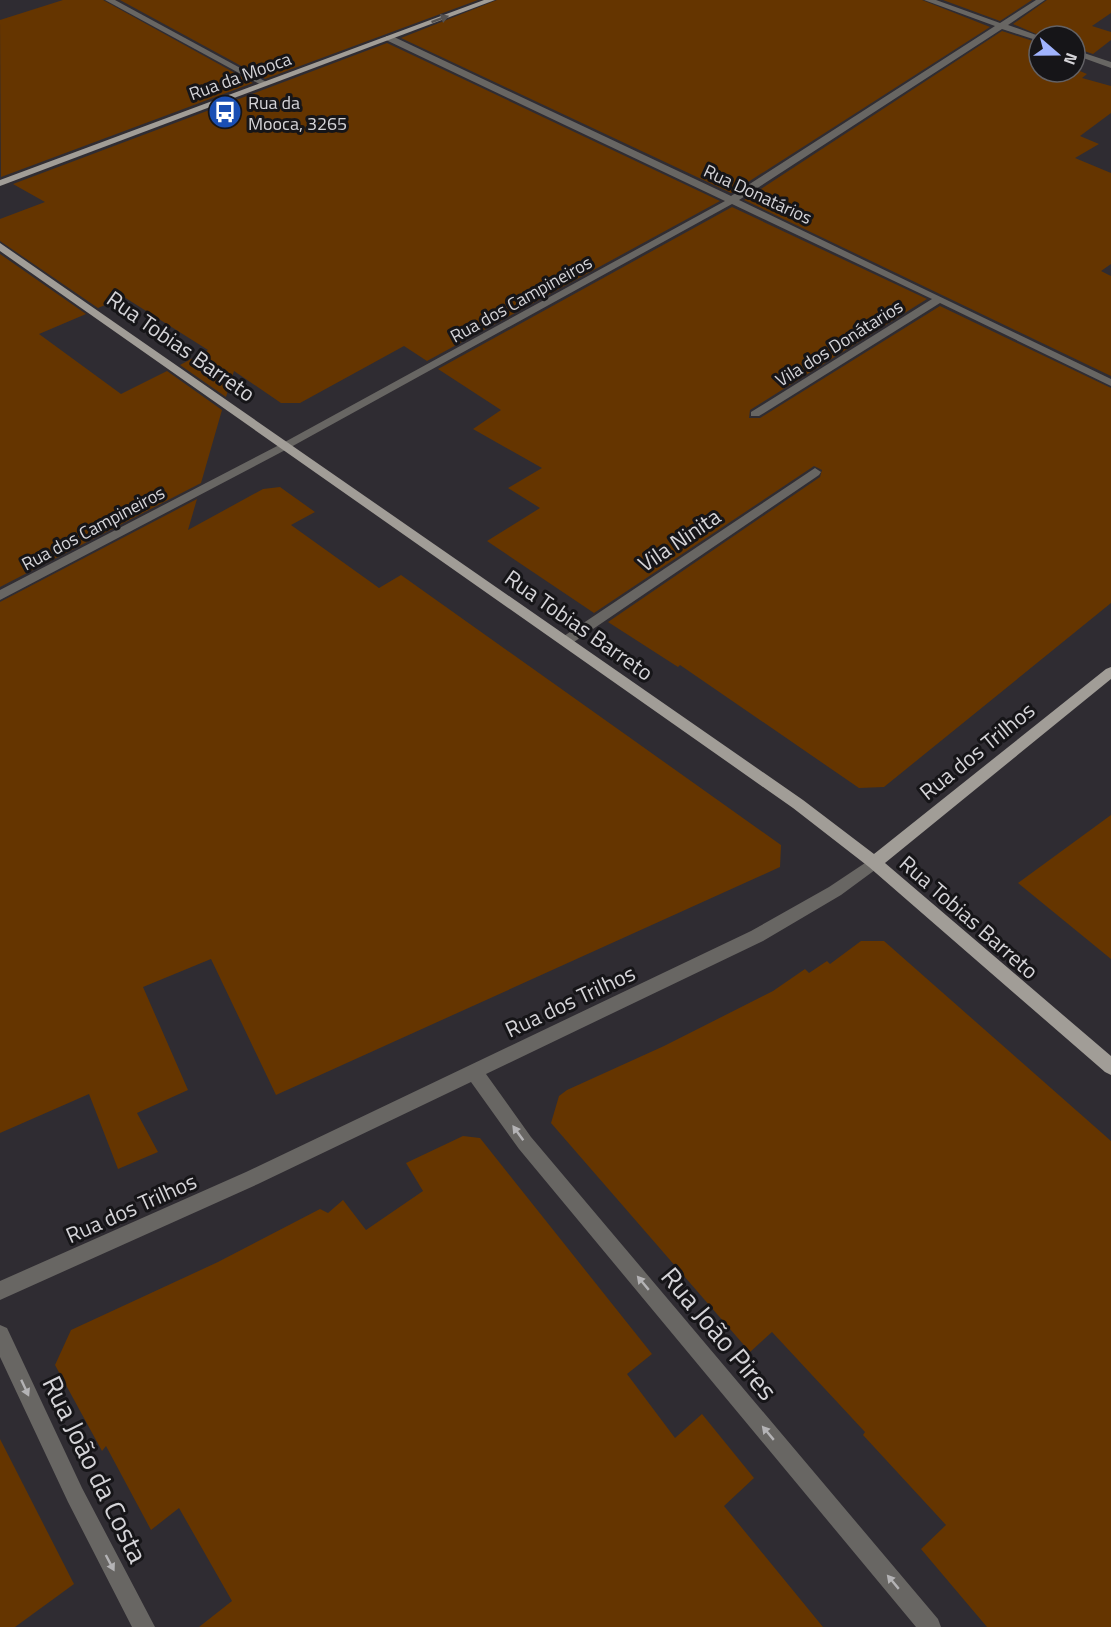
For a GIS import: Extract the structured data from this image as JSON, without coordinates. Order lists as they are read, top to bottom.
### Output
{
  "streets": {
    "main road": ["Rua da Mooca", "Rua Tobias Barreto", "Rua dos Trilhos"],
    "street": [
      "Rua Donatários",
      "Rua dos Campineiros",
      "Vila dos Donátarios",
      "Vila Ninita",
      "Rua João Pires",
      "Rua João da Costa"
    ]
  },
  "crossings": [
    ["Rua da Mooca", "Rua Donatários"],
    ["Rua Donatários", "Rua dos Campineiros"],
    ["Rua Donatários", "Vila dos Donátarios"],
    ["Rua dos Campineiros", "Rua Tobias Barreto"],
    ["Rua Tobias Barreto", "Vila Ninita"],
    ["Rua Tobias Barreto", "Rua dos Trilhos"],
    ["Rua dos Trilhos", "Rua João Pires"]
  ],
  "one_way": ["Rua João Pires", "Rua João da Costa"],
  "places": {
    "bus stop": ["Rua da Mooca, 3265"]
  },
  "north": "right"
}
